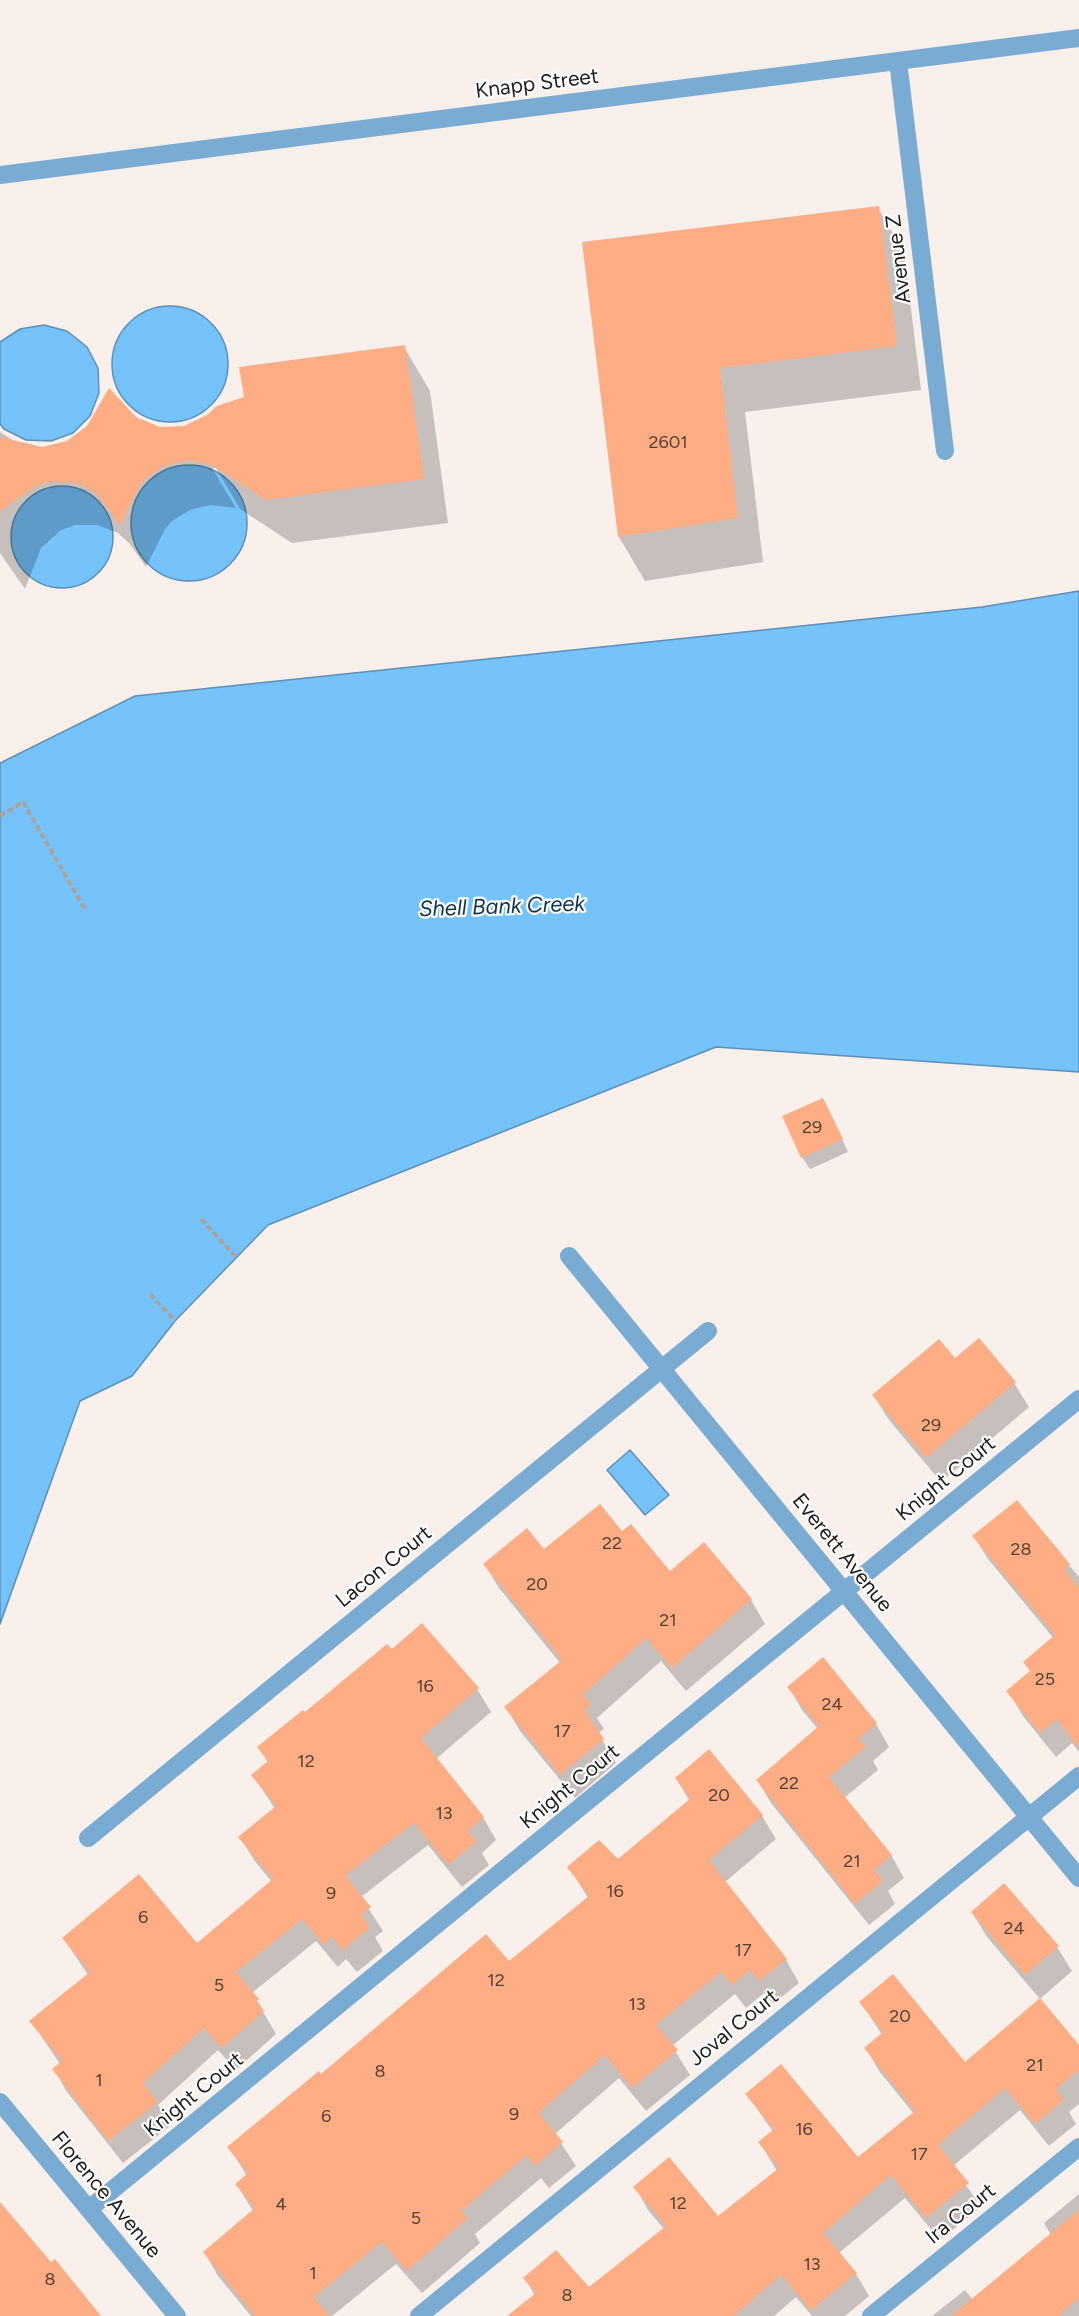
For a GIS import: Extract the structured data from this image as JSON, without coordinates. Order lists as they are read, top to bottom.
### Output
{
  "streets": {
    "street": [
      "Knapp Street",
      "Avenue Z",
      "Knight Court",
      "Everett Avenue",
      "Lacon Court",
      "Joval Court",
      "Florence Avenue",
      "Ira Court"
    ]
  },
  "crossings": [
    ["Knapp Street", "Avenue Z"],
    ["Knight Court", "Everett Avenue"],
    ["Knight Court", "Florence Avenue"],
    ["Everett Avenue", "Lacon Court"],
    ["Everett Avenue", "Joval Court"]
  ],
  "water": ["Shell Bank Creek"],
  "house_numbers": [
    "2601",
    "29",
    "29",
    "22",
    "28",
    "20",
    "21",
    "25",
    "16",
    "24",
    "17",
    "12",
    "22",
    "20",
    "13",
    "21",
    "16",
    "9",
    "6",
    "24",
    "17",
    "12",
    "5",
    "13",
    "20",
    "21",
    "8",
    "1",
    "9",
    "6",
    "16",
    "17",
    "12",
    "4",
    "5",
    "13",
    "1",
    "8",
    "8"
  ]
}
